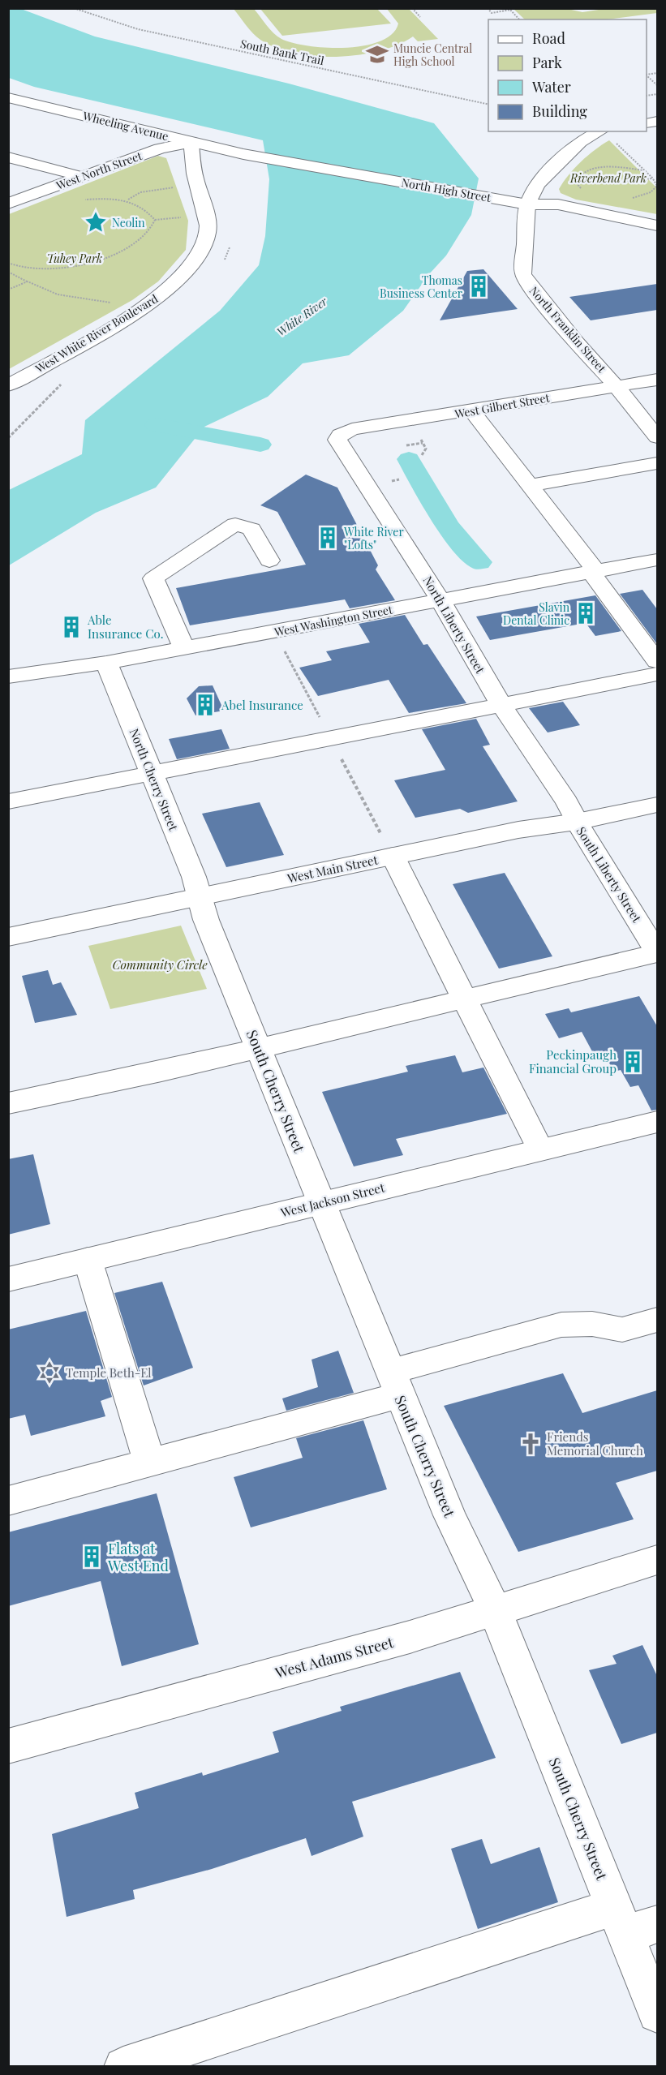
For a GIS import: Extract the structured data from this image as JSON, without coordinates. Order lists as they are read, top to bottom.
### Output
{
  "streets": {
    "street": [
      "Wheeling Avenue",
      "West North Street",
      "North High Street",
      "North Franklin Street",
      "West White River Boulevard",
      "West Gilbert Street",
      "West Washington Street",
      "North Liberty Street",
      "North Cherry Street",
      "West Main Street",
      "South Liberty Street",
      "South Cherry Street",
      "West Jackson Street",
      "West Adams Street"
    ],
    "path": ["South Bank Trail"]
  },
  "crossings": [
    ["Wheeling Avenue", "West North Street"],
    ["Wheeling Avenue", "North High Street"],
    ["Wheeling Avenue", "West White River Boulevard"],
    ["West North Street", "West White River Boulevard"],
    ["North High Street", "North Franklin Street"],
    ["North Franklin Street", "West Gilbert Street"],
    ["West Gilbert Street", "North Liberty Street"],
    ["West Washington Street", "North Liberty Street"],
    ["West Washington Street", "North Cherry Street"],
    ["North Liberty Street", "West Main Street"],
    ["North Liberty Street", "South Liberty Street"],
    ["North Cherry Street", "West Main Street"],
    ["North Cherry Street", "South Cherry Street"],
    ["West Main Street", "South Liberty Street"],
    ["West Main Street", "South Cherry Street"],
    ["South Cherry Street", "West Jackson Street"],
    ["South Cherry Street", "West Adams Street"]
  ],
  "water": ["White River"],
  "parks": ["Riverbend Park", "Tuhey Park", "Community Circle"],
  "places": {
    "school or university": ["Muncie Central High School"],
    "place": ["Neolin"],
    "building": [
      "Thomas Business Center",
      "White River \"Lofts\"",
      "Slavin Dental Clinic",
      "Able Insurance Co.",
      "Abel Insurance",
      "Peckinpaugh Financial Group",
      "Flats at West End"
    ],
    "synagogue": ["Temple Beth-El"],
    "church": ["Friends Memorial Church"]
  },
  "legend": [
    "Road",
    "Park",
    "Water",
    "Building"
  ]
}
